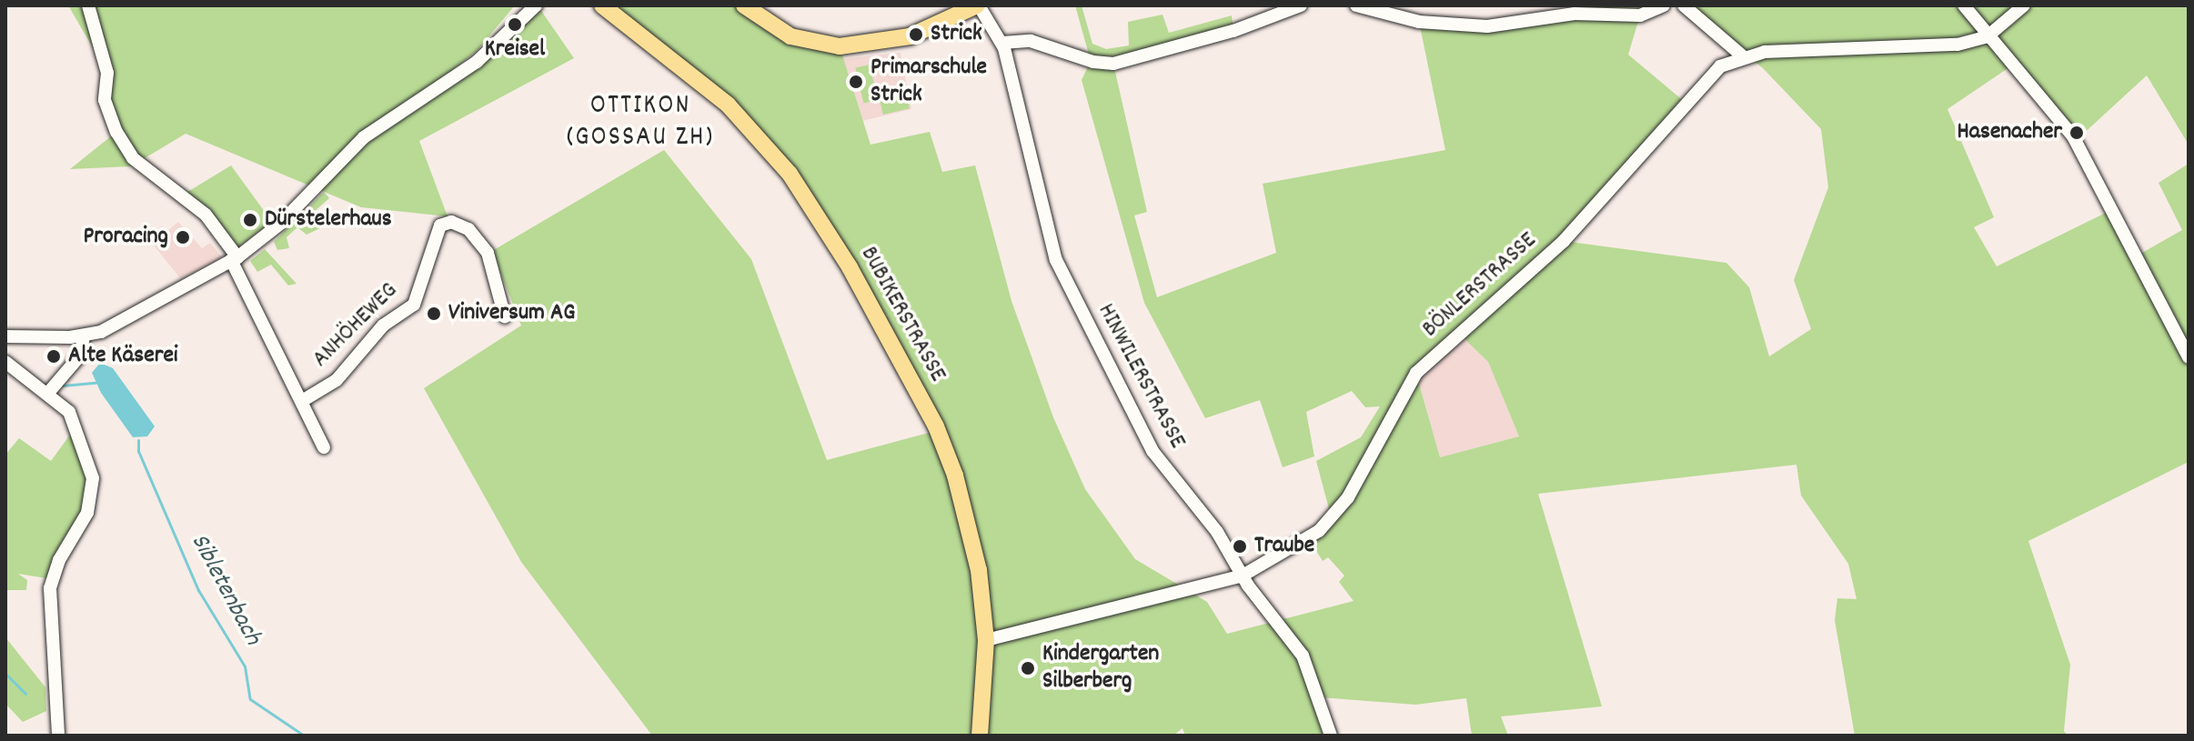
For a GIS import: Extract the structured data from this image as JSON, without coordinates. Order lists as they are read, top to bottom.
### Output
{
  "streets": {
    "main road": ["BUBIKERSTRASSE"],
    "street": ["BÖNLERSTRASSE", "ANHÖHEWEG", "HINWILERSTRASSE"]
  },
  "crossings": [
    ["BÖNLERSTRASSE", "BUBIKERSTRASSE"],
    ["BÖNLERSTRASSE", "HINWILERSTRASSE"]
  ],
  "districts": ["OTTIKON (GOSSAU ZH)"],
  "water": ["Sibletenbach"],
  "places": [
    "Kreisel",
    "Strick",
    "Primarschule Strick",
    "Hasenacher",
    "Dürstelerhaus",
    "Proracing",
    "Viniversum AG",
    "Alte Käserei",
    "Traube",
    "Kindergarten Silberberg"
  ]
}
